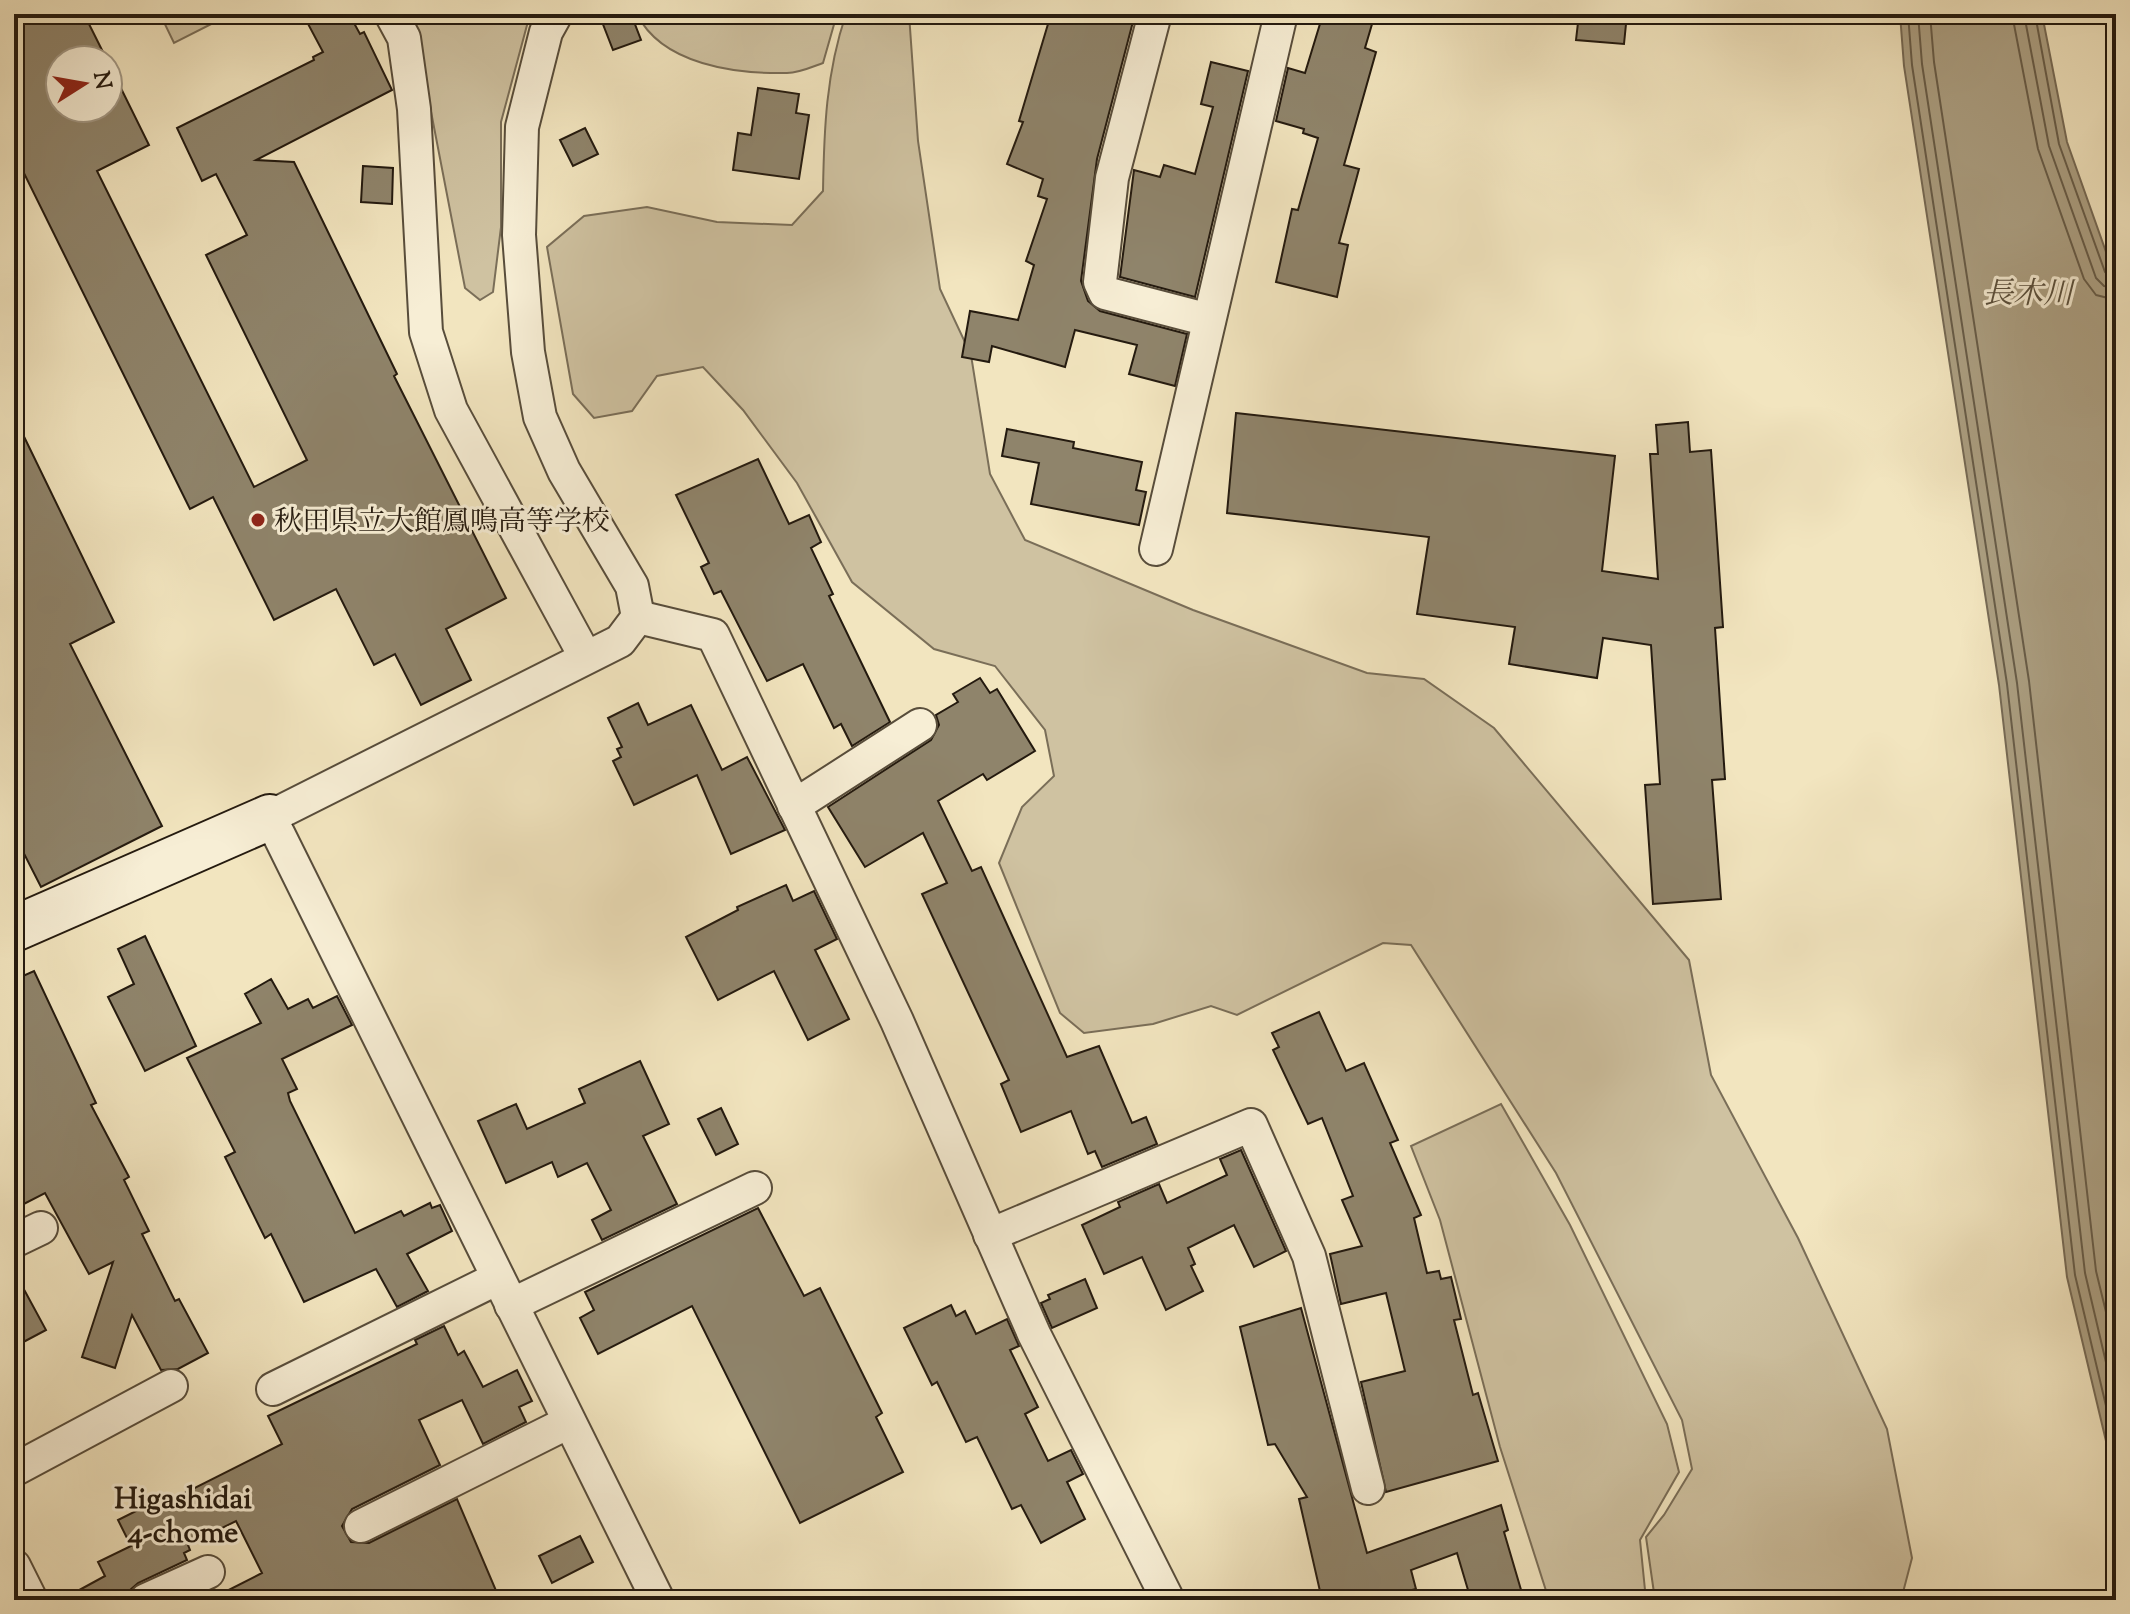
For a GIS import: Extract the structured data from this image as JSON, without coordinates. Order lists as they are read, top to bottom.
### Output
{
  "districts": ["Higashidai 4-chome"],
  "water": ["長木川"],
  "places": ["秋田県立大館鳳鳴高等学校"],
  "north": "right"
}
